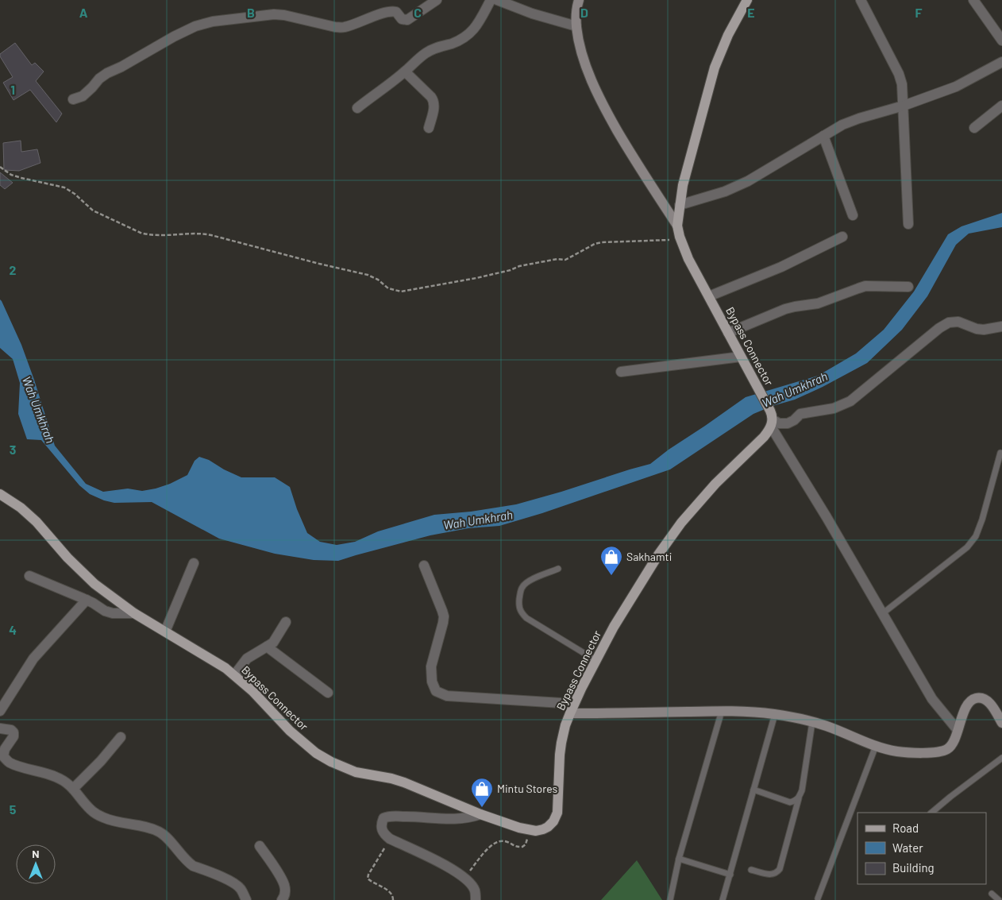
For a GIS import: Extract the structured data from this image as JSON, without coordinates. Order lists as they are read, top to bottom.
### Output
{
  "streets": {
    "main road": ["Bypass Connector"]
  },
  "water": ["Wah Umkhrah"],
  "places": {
    "shop": ["Sakhamti", "Mintu Stores"]
  },
  "legend": ["Road", "Water", "Building"],
  "north": "top",
  "grid": {
    "columns": [
      "A",
      "B",
      "C",
      "D",
      "E",
      "F"
    ],
    "rows": [
      "1",
      "2",
      "3",
      "4",
      "5"
    ]
  }
}
